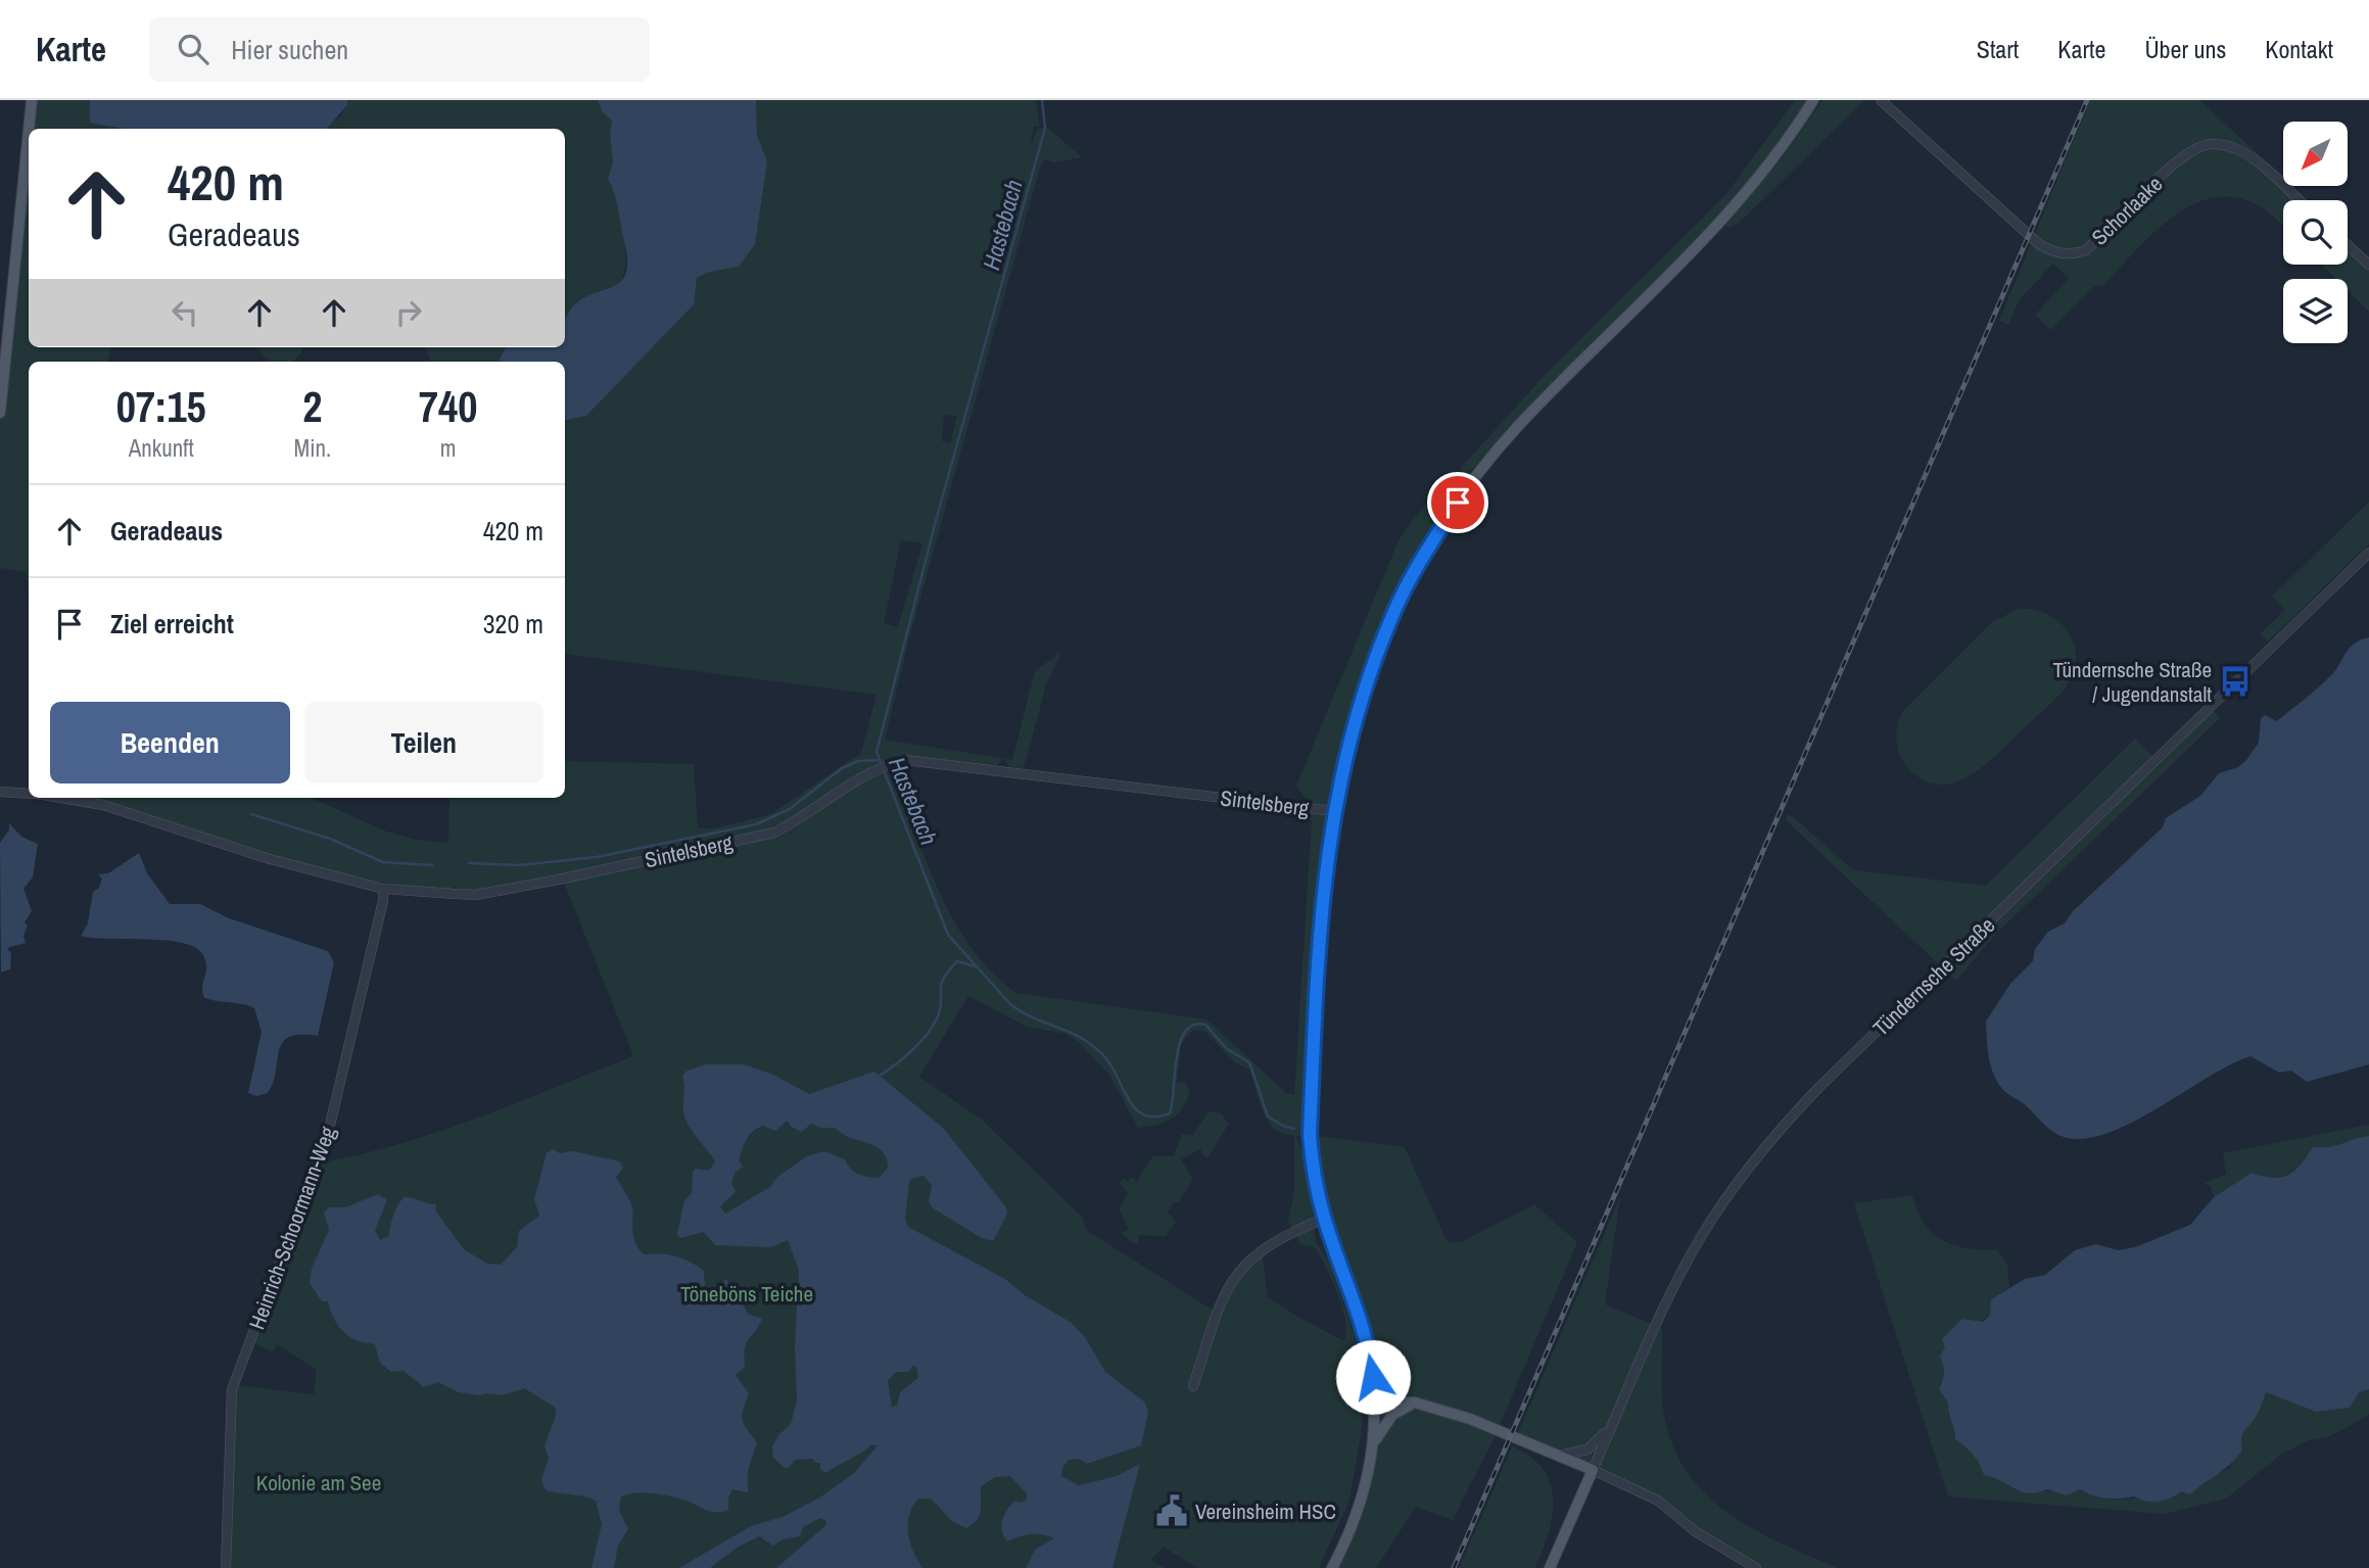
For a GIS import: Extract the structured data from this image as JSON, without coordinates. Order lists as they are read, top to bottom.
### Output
{
  "streets": {
    "street": [
      "Schorlaake",
      "Sintelsberg",
      "Tündernsche Straße",
      "Heinrich-Schoormann-Weg"
    ]
  },
  "crossings": [
    ["Sintelsberg", "Heinrich-Schoormann-Weg"]
  ],
  "water": ["Hastebach"],
  "parks": ["Töneböns Teiche", "Kolonie am See"],
  "places": {
    "bus stop": ["Tündernsche Straße / Jugendanstalt"],
    "public building": ["Vereinsheim HSC"]
  },
  "north": "bottom left",
  "page": {
    "header": "Karte",
    "search": "Hier suchen",
    "nav": [
      "Start",
      "Karte",
      "Über uns",
      "Kontakt"
    ],
    "turn": ["420 m", "Geradeaus"],
    "eta": [
      "07:15",
      "Ankunft",
      "2",
      "Min.",
      "740",
      "m"
    ],
    "list": [
      {
        "name": "Geradeaus",
        "value": "420 m"
      },
      {
        "name": "Ziel erreicht",
        "value": "320 m"
      }
    ],
    "buttons": ["Beenden", "Teilen"]
  }
}
